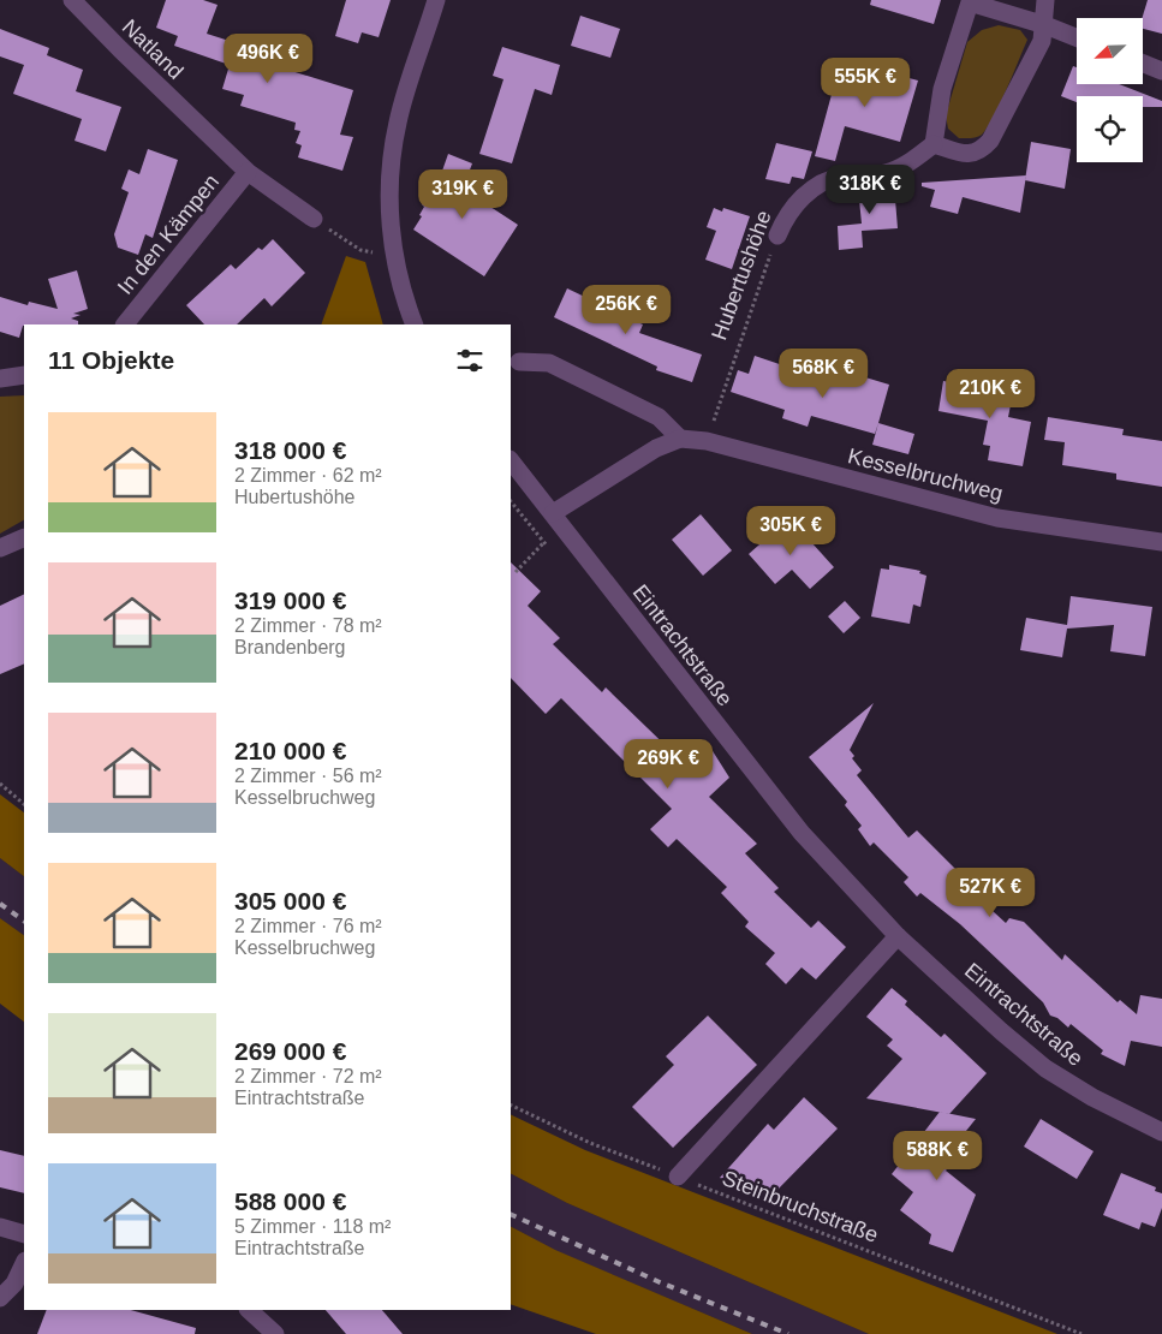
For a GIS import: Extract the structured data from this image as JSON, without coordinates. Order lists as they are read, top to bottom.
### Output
{
  "streets": {
    "street": [
      "Natland",
      "In den Kämpen",
      "Hubertushöhe",
      "Kesselbruchweg",
      "Eintrachtstraße"
    ],
    "path": ["Steinbruchstraße"]
  },
  "crossings": [
    ["Natland", "In den Kämpen"],
    ["Hubertushöhe", "Kesselbruchweg"],
    ["Kesselbruchweg", "Eintrachtstraße"]
  ],
  "north": "bottom left",
  "page": {
    "price": [
      "496K €",
      "555K €",
      "318K €",
      "319K €",
      "256K €",
      "568K €",
      "210K €",
      "305K €",
      "269K €",
      "527K €",
      "588K €"
    ],
    "heading": "11 Objekte",
    "list": [
      {
        "name": "318 000 €",
        "note": "2 Zimmer · 62 m² · Hubertushöhe"
      },
      {
        "name": "319 000 €",
        "note": "2 Zimmer · 78 m² · Brandenberg"
      },
      {
        "name": "210 000 €",
        "note": "2 Zimmer · 56 m² · Kesselbruchweg"
      },
      {
        "name": "305 000 €",
        "note": "2 Zimmer · 76 m² · Kesselbruchweg"
      },
      {
        "name": "269 000 €",
        "note": "2 Zimmer · 72 m² · Eintrachtstraße"
      },
      {
        "name": "588 000 €",
        "note": "5 Zimmer · 118 m² · Eintrachtstraße"
      }
    ]
  }
}
